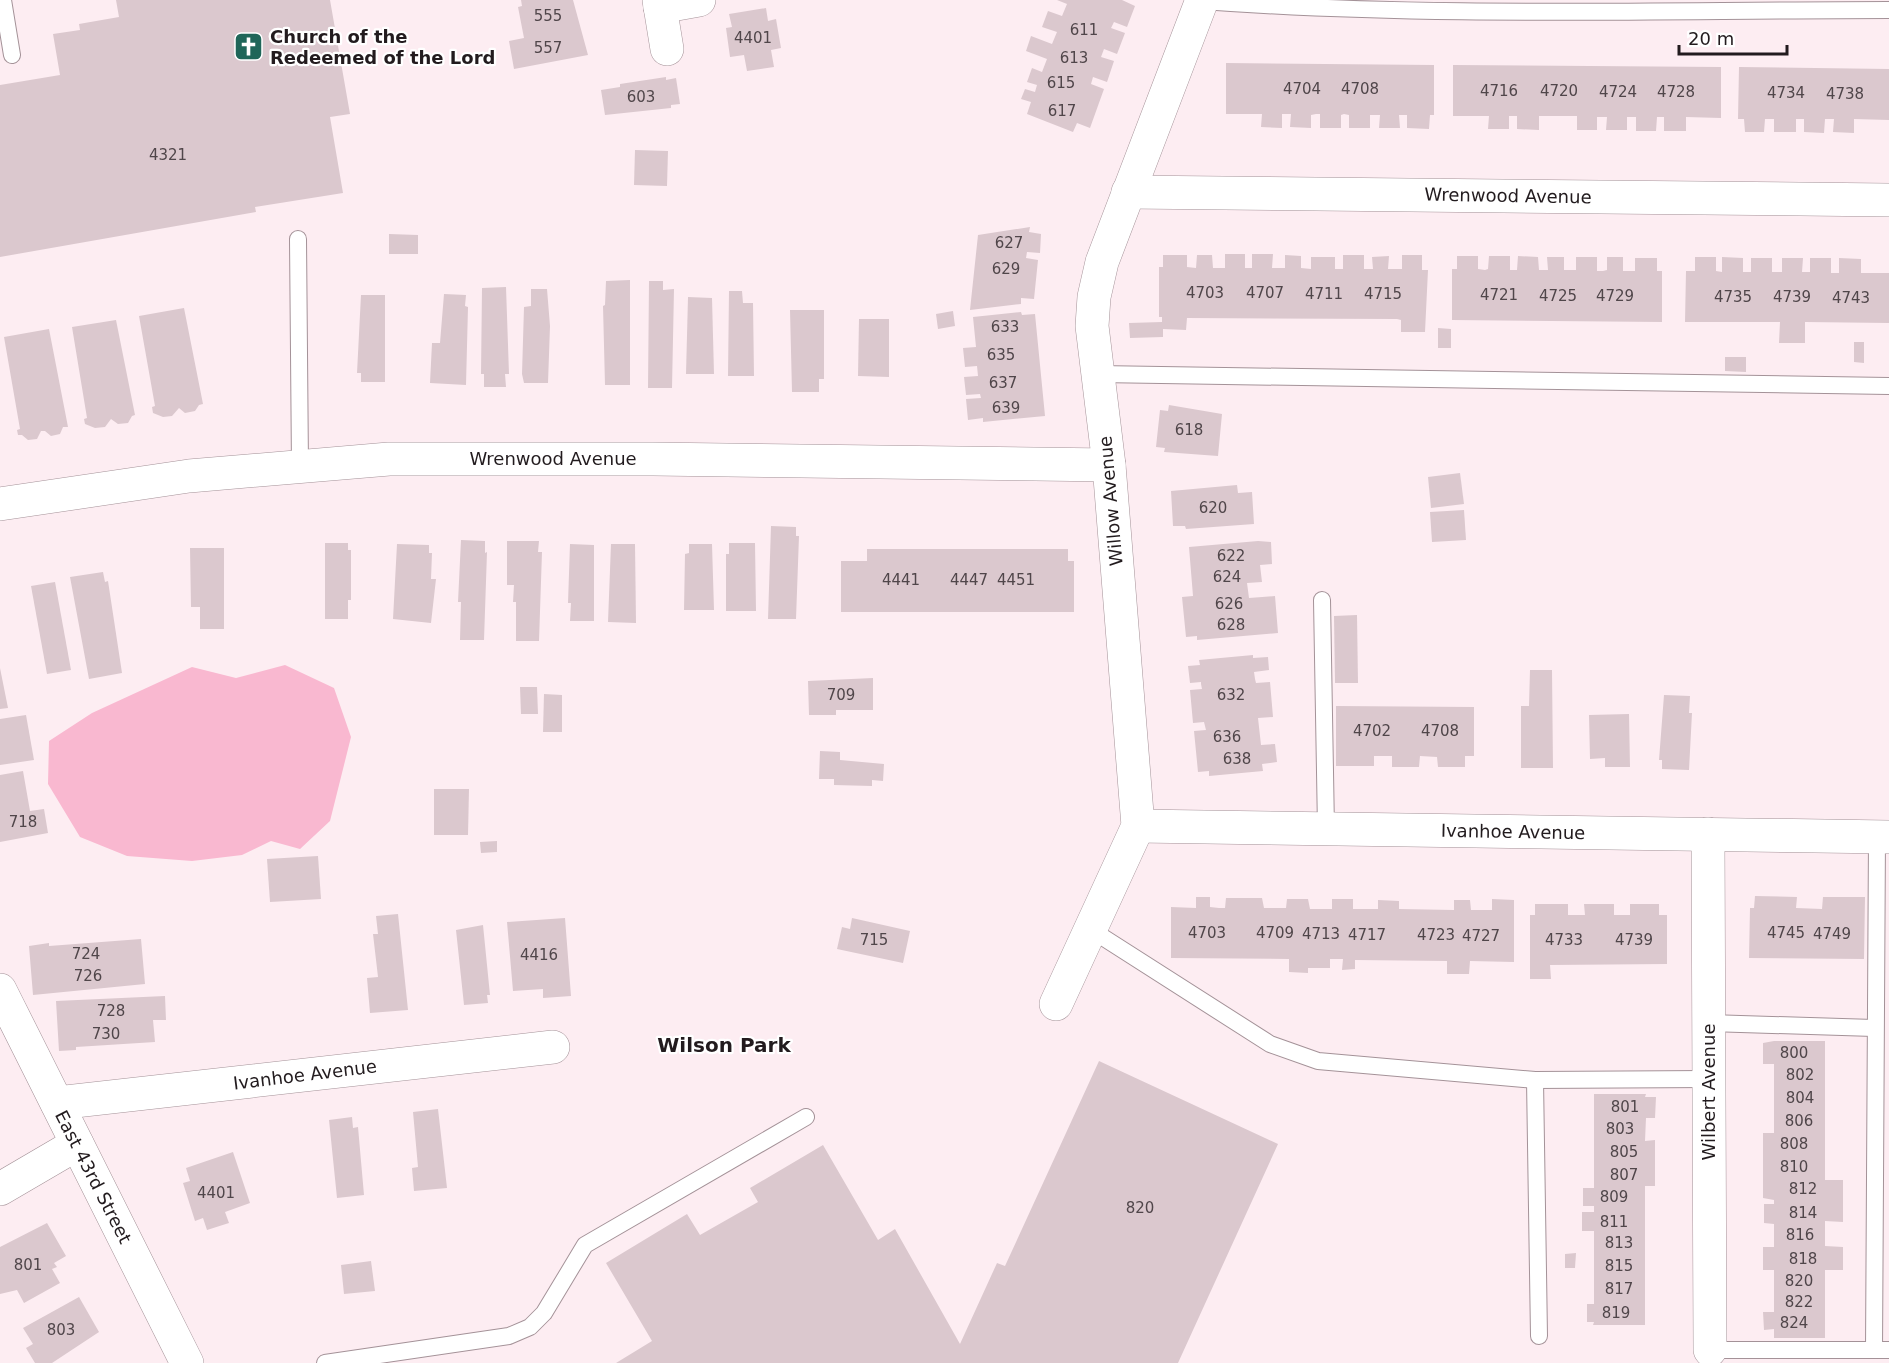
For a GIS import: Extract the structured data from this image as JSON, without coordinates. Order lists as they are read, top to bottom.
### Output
{
  "streets": {
    "street": [
      "Wrenwood Avenue",
      "Willow Avenue",
      "Ivanhoe Avenue",
      "Wilbert Avenue",
      "East 43rd Street"
    ]
  },
  "crossings": [
    ["Wrenwood Avenue", "Willow Avenue"],
    ["Willow Avenue", "Ivanhoe Avenue"],
    ["Ivanhoe Avenue", "Wilbert Avenue"],
    ["Ivanhoe Avenue", "East 43rd Street"]
  ],
  "districts": ["Wilson Park"],
  "places": {
    "church": ["Church of the Redeemed of the Lord"]
  },
  "house_numbers": [
    "555",
    "611",
    "4401",
    "557",
    "613",
    "615",
    "4704",
    "4708",
    "4716",
    "4720",
    "4724",
    "4728",
    "4734",
    "4738",
    "603",
    "617",
    "4321",
    "627",
    "629",
    "4703",
    "4707",
    "4711",
    "4715",
    "4721",
    "4725",
    "4729",
    "4735",
    "4739",
    "4743",
    "633",
    "635",
    "637",
    "639",
    "618",
    "620",
    "622",
    "624",
    "4441",
    "4447",
    "4451",
    "626",
    "628",
    "709",
    "632",
    "4702",
    "4708",
    "636",
    "638",
    "718",
    "4703",
    "4709",
    "4745",
    "4713",
    "4749",
    "4717",
    "4723",
    "4727",
    "715",
    "4733",
    "4739",
    "724",
    "4416",
    "726",
    "728",
    "730",
    "800",
    "802",
    "804",
    "801",
    "806",
    "803",
    "808",
    "805",
    "810",
    "807",
    "812",
    "4401",
    "809",
    "820",
    "814",
    "811",
    "816",
    "813",
    "818",
    "801",
    "815",
    "820",
    "817",
    "822",
    "819",
    "824",
    "803"
  ],
  "scale_bar": "20 m"
}
